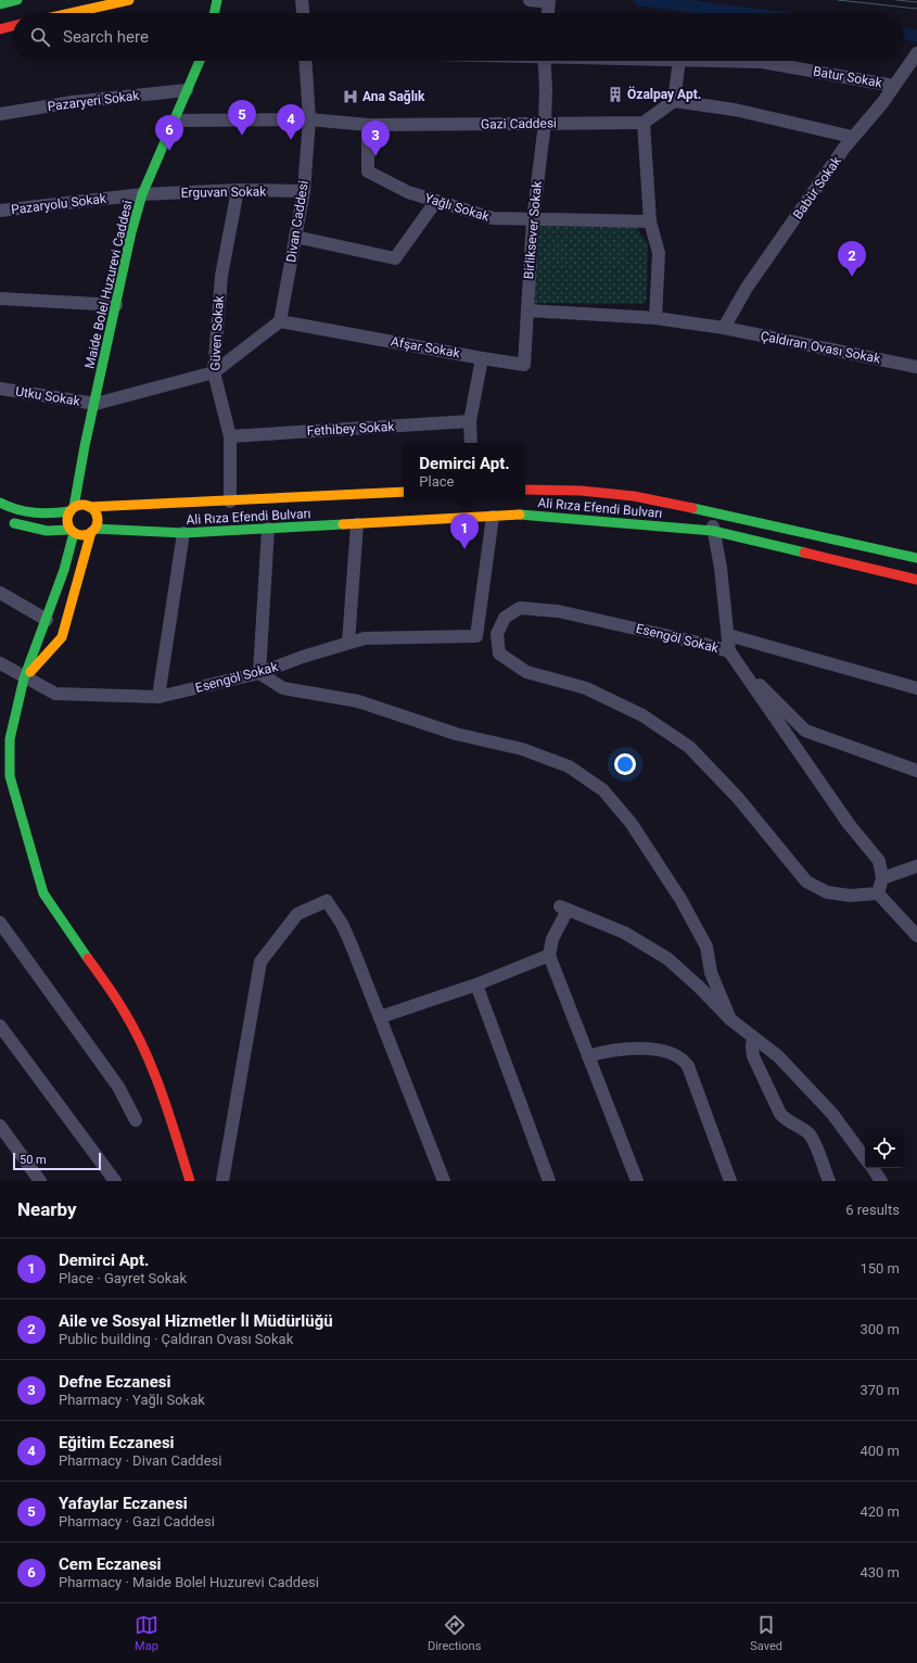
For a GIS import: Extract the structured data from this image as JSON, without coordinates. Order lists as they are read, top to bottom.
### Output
{
  "streets": {
    "main road": ["Maide Bolel Huzurevi Caddesi", "Ali Rıza Efendi Bulvarı"],
    "street": [
      "Batur Sokak",
      "Pazaryeri Sokak",
      "Gazi Caddesi",
      "Babür Sokak",
      "Erguvan Sokak",
      "Pazaryolu Sokak",
      "Yağlı Sokak",
      "Divan Caddesi",
      "Birliksever Sokak",
      "Güven Sokak",
      "Afşar Sokak",
      "Çaldıran Ovası Sokak",
      "Utku Sokak",
      "Fethibey Sokak",
      "Esengöl Sokak"
    ]
  },
  "crossings": [
    ["Batur Sokak", "Babür Sokak"],
    ["Pazaryeri Sokak", "Maide Bolel Huzurevi Caddesi"],
    ["Gazi Caddesi", "Yağlı Sokak"],
    ["Gazi Caddesi", "Divan Caddesi"],
    ["Gazi Caddesi", "Birliksever Sokak"],
    ["Gazi Caddesi", "Maide Bolel Huzurevi Caddesi"],
    ["Babür Sokak", "Çaldıran Ovası Sokak"],
    ["Erguvan Sokak", "Pazaryolu Sokak"],
    ["Erguvan Sokak", "Divan Caddesi"],
    ["Erguvan Sokak", "Maide Bolel Huzurevi Caddesi"],
    ["Erguvan Sokak", "Güven Sokak"],
    ["Pazaryolu Sokak", "Maide Bolel Huzurevi Caddesi"],
    ["Yağlı Sokak", "Birliksever Sokak"],
    ["Divan Caddesi", "Afşar Sokak"],
    ["Birliksever Sokak", "Afşar Sokak"],
    ["Birliksever Sokak", "Çaldıran Ovası Sokak"],
    ["Maide Bolel Huzurevi Caddesi", "Utku Sokak"],
    ["Maide Bolel Huzurevi Caddesi", "Ali Rıza Efendi Bulvarı"],
    ["Güven Sokak", "Fethibey Sokak"],
    ["Güven Sokak", "Ali Rıza Efendi Bulvarı"],
    ["Ali Rıza Efendi Bulvarı", "Esengöl Sokak"]
  ],
  "places": {
    "building": ["Özalpay Apt."],
    "hospital": ["Ana Sağlık"]
  },
  "scale_bar": "50 m",
  "page": {
    "search": "Search here",
    "pins": [
      "5",
      "4",
      "6",
      "3",
      "2",
      "1"
    ],
    "popup": ["Demirci Apt.", "Place"],
    "scale": "50 m",
    "heading": ["Nearby", "6 results"],
    "list": [
      {
        "mark": "1",
        "name": "Demirci Apt.",
        "note": "Place · Gayret Sokak",
        "value": "150 m"
      },
      {
        "mark": "2",
        "name": "Aile ve Sosyal Hizmetler İl Müdürlüğü",
        "note": "Public building · Çaldıran Ovası Sokak",
        "value": "300 m"
      },
      {
        "mark": "3",
        "name": "Defne Eczanesi",
        "note": "Pharmacy · Yağlı Sokak",
        "value": "370 m"
      },
      {
        "mark": "4",
        "name": "Eğitim Eczanesi",
        "note": "Pharmacy · Divan Caddesi",
        "value": "400 m"
      },
      {
        "mark": "5",
        "name": "Yafaylar Eczanesi",
        "note": "Pharmacy · Gazi Caddesi",
        "value": "420 m"
      },
      {
        "mark": "6",
        "name": "Cem Eczanesi",
        "note": "Pharmacy · Maide Bolel Huzurevi Caddesi",
        "value": "430 m"
      }
    ],
    "nav": ["Map", "Directions", "Saved"]
  }
}
